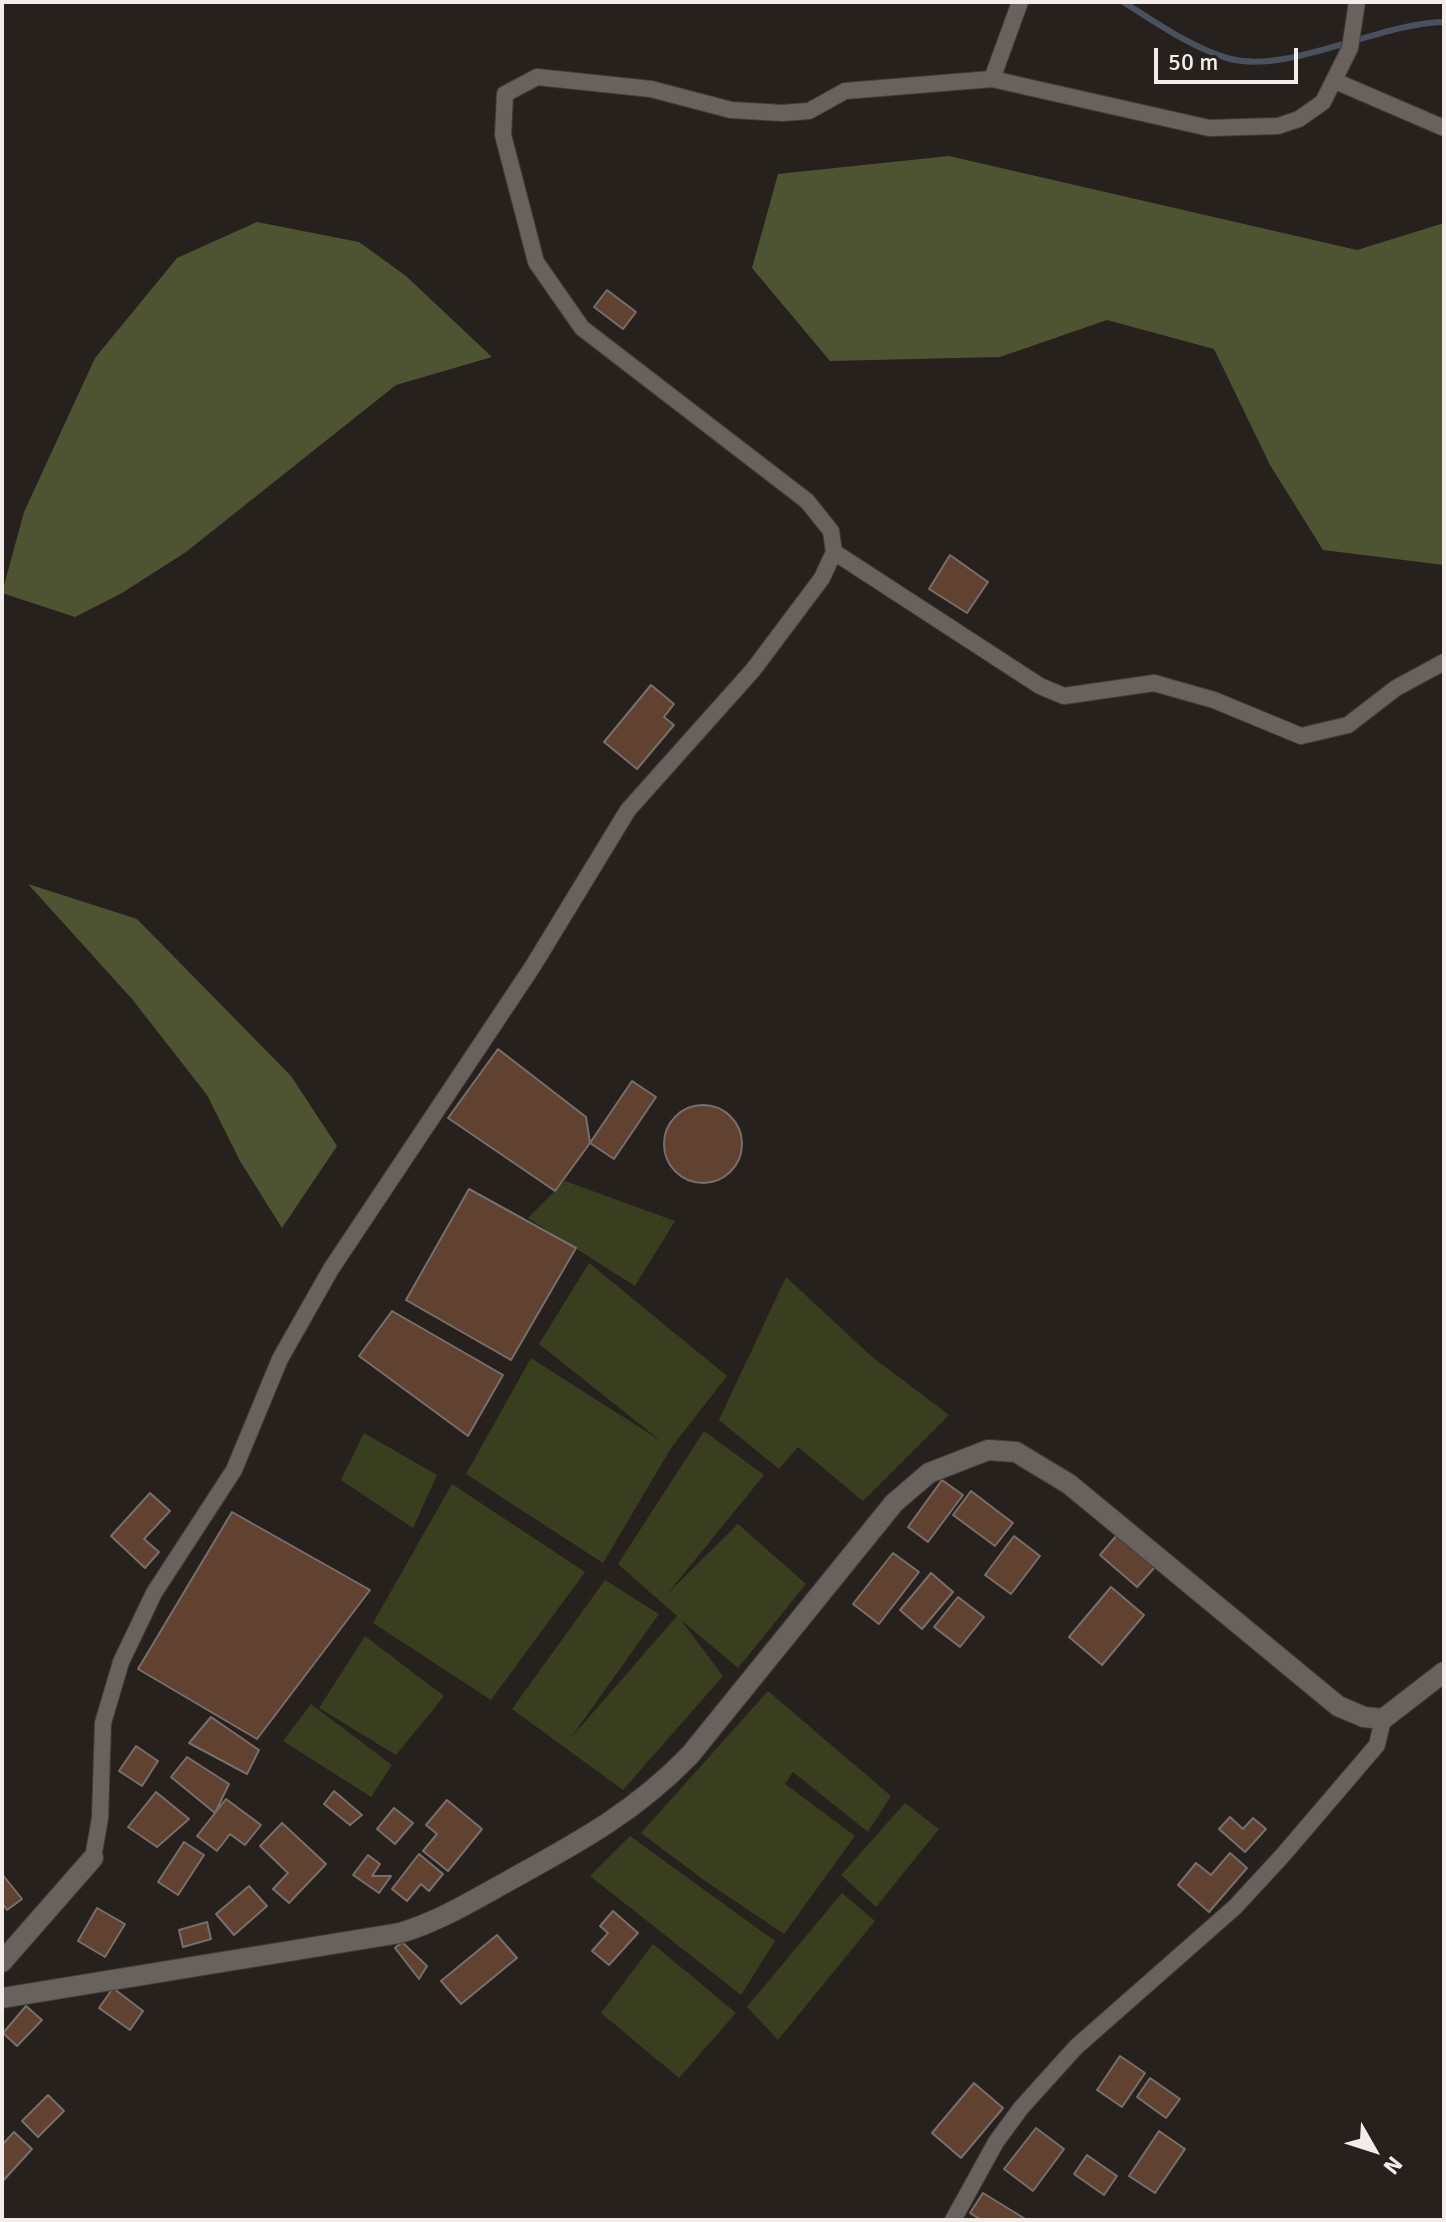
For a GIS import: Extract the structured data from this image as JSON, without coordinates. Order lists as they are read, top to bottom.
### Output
{
  "scale_bar": "50 m",
  "north": "bottom right"
}
